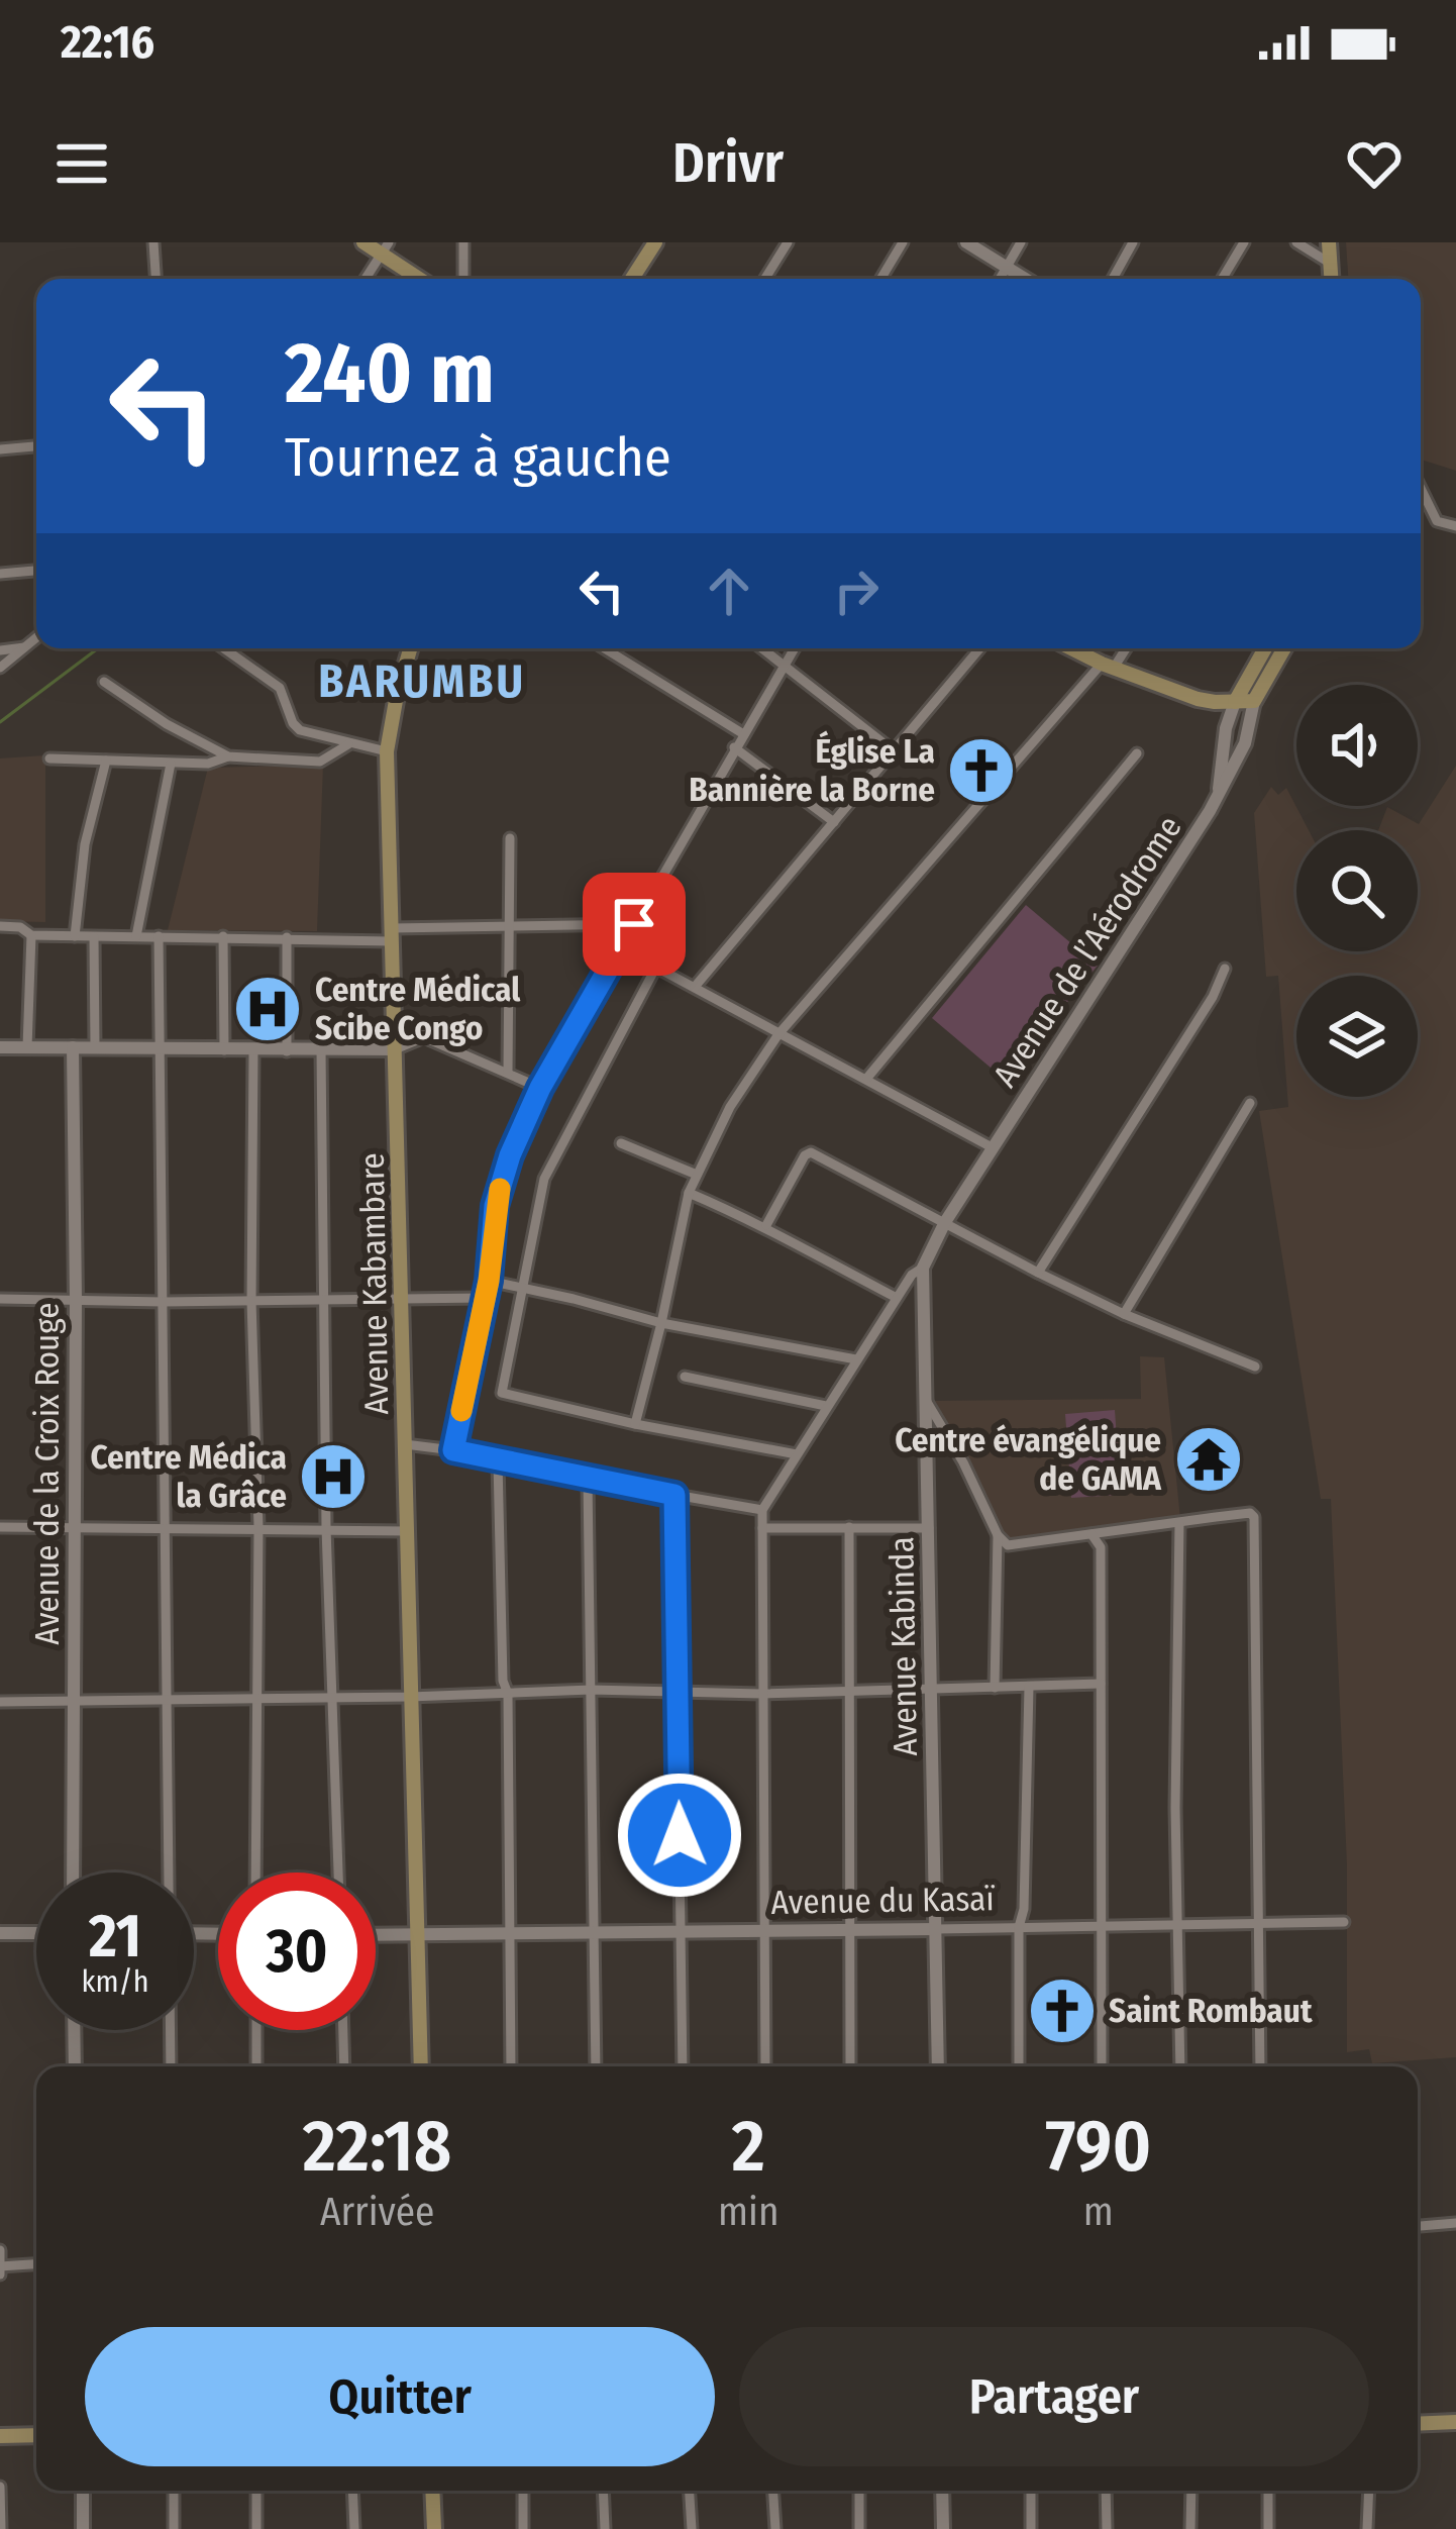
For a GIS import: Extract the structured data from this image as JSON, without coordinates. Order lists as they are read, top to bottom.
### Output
{
  "streets": {
    "main road": ["Avenue de l’Aérodrome", "Avenue Kabambare"],
    "street": ["Avenue de la Croix Rouge", "Avenue Kabinda", "Avenue du Kasaï"]
  },
  "crossings": [
    ["Avenue de l’Aérodrome", "Avenue Kabinda"],
    ["Avenue Kabambare", "Avenue du Kasaï"],
    ["Avenue Kabinda", "Avenue du Kasaï"]
  ],
  "districts": ["BARUMBU"],
  "places": {
    "church": ["Église La Bannière la Borne", "Saint Rombaut"],
    "hospital": ["Centre Médical Scibe Congo", "Centre Médica la Grâce"],
    "temple": ["Centre évangélique de GAMA"]
  },
  "page": {
    "status": "22:16",
    "header": "Drivr",
    "turn": ["240 m", "Tournez à gauche"],
    "speed": "21 km/h",
    "limit": "30",
    "eta": [
      "22:18",
      "Arrivée",
      "2",
      "min",
      "790",
      "m"
    ],
    "buttons": ["Quitter", "Partager"]
  }
}
